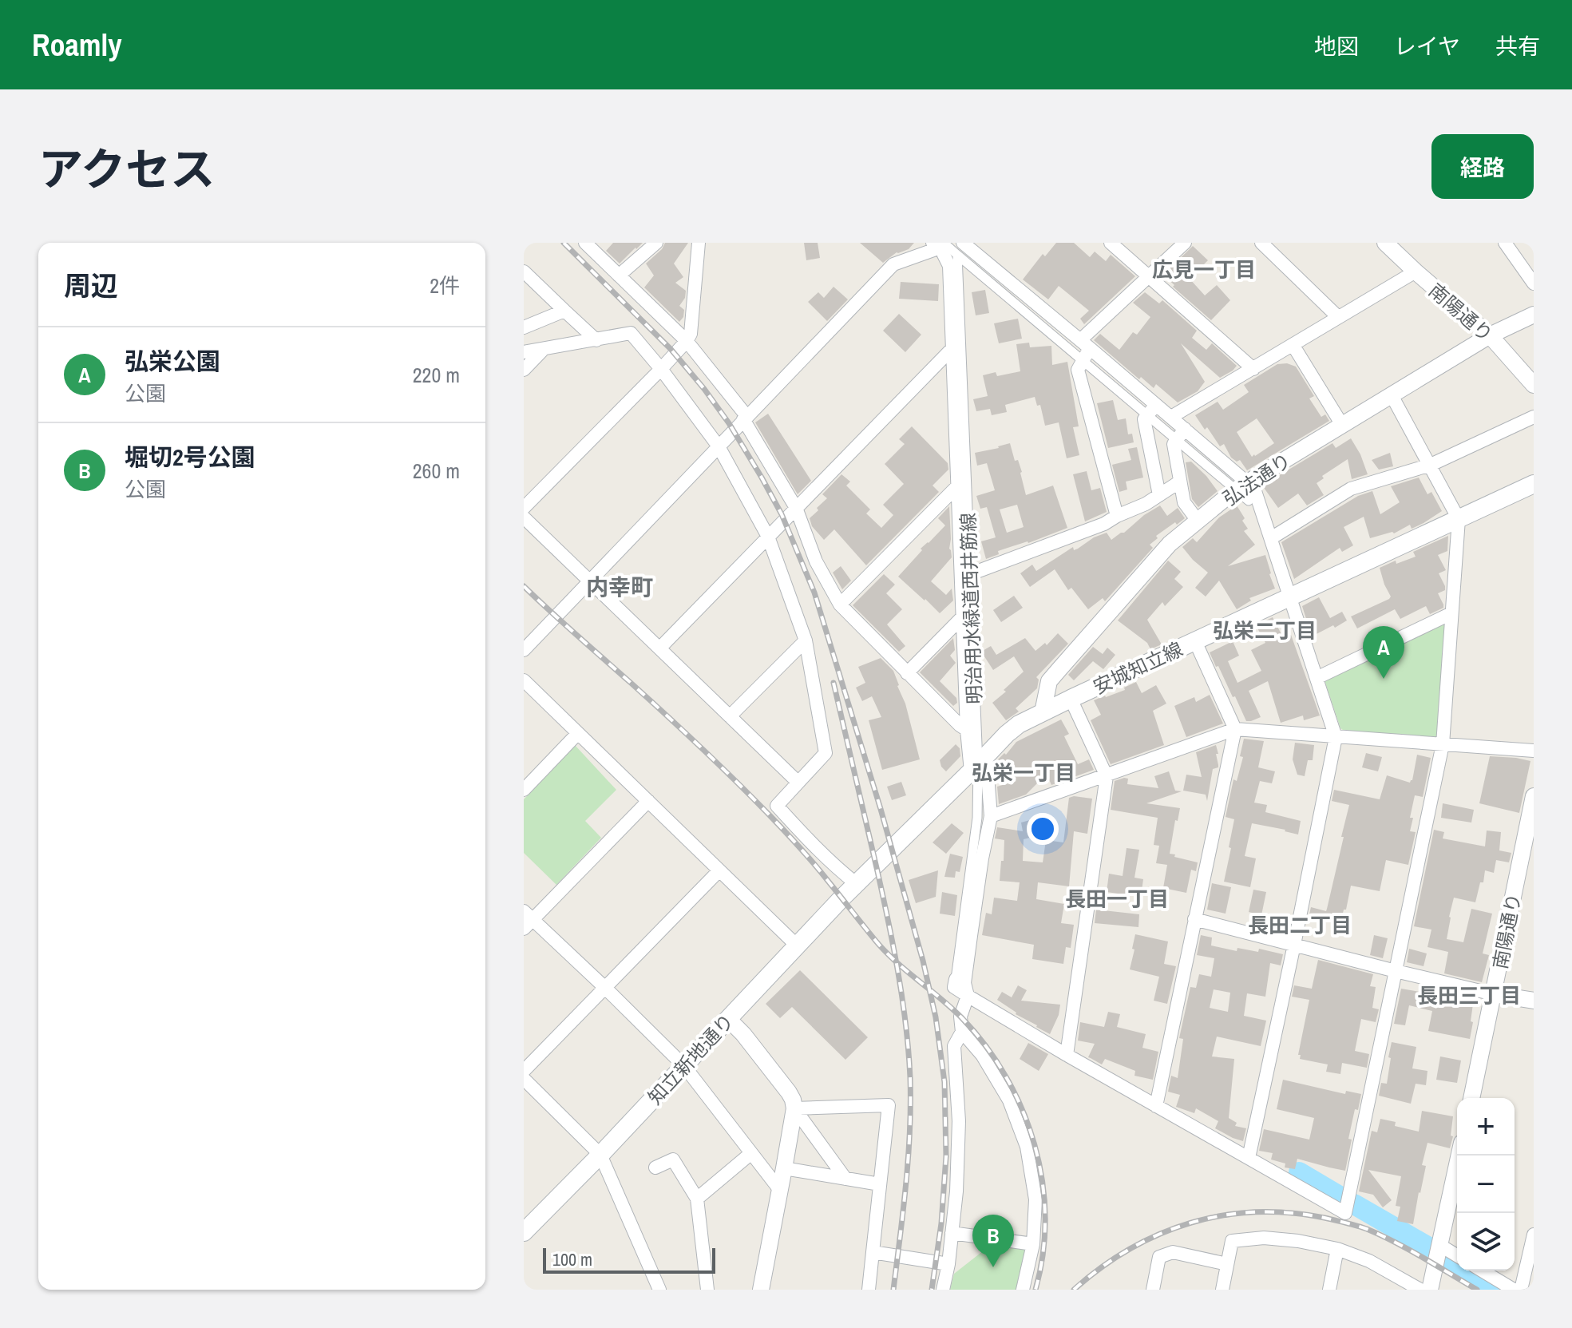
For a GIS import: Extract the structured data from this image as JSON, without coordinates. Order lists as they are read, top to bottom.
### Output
{
  "streets": {
    "main road": ["安城知立線", "知立新地通り"],
    "street": ["南陽通り", "弘法通り", "明治用水緑道西井筋線"]
  },
  "crossings": [
    ["南陽通り", "弘法通り"],
    ["弘法通り", "安城知立線"],
    ["明治用水緑道西井筋線", "安城知立線"],
    ["安城知立線", "知立新地通り"]
  ],
  "districts": [
    "広見一丁目",
    "内幸町",
    "弘栄二丁目",
    "弘栄一丁目",
    "長田一丁目",
    "長田二丁目",
    "長田三丁目"
  ],
  "scale_bar": "100 m",
  "page": {
    "header": "Roamly",
    "nav": ["地図", "レイヤ", "共有"],
    "title": "アクセス",
    "buttons": "経路",
    "heading": ["周辺", "2件"],
    "list": [
      {
        "mark": "A",
        "name": "弘栄公園",
        "note": "公園",
        "value": "220 m"
      },
      {
        "mark": "B",
        "name": "堀切2号公園",
        "note": "公園",
        "value": "260 m"
      }
    ],
    "pins": ["A", "B"],
    "map_buttons": ["+", "−"],
    "scale": "100 m"
  }
}
